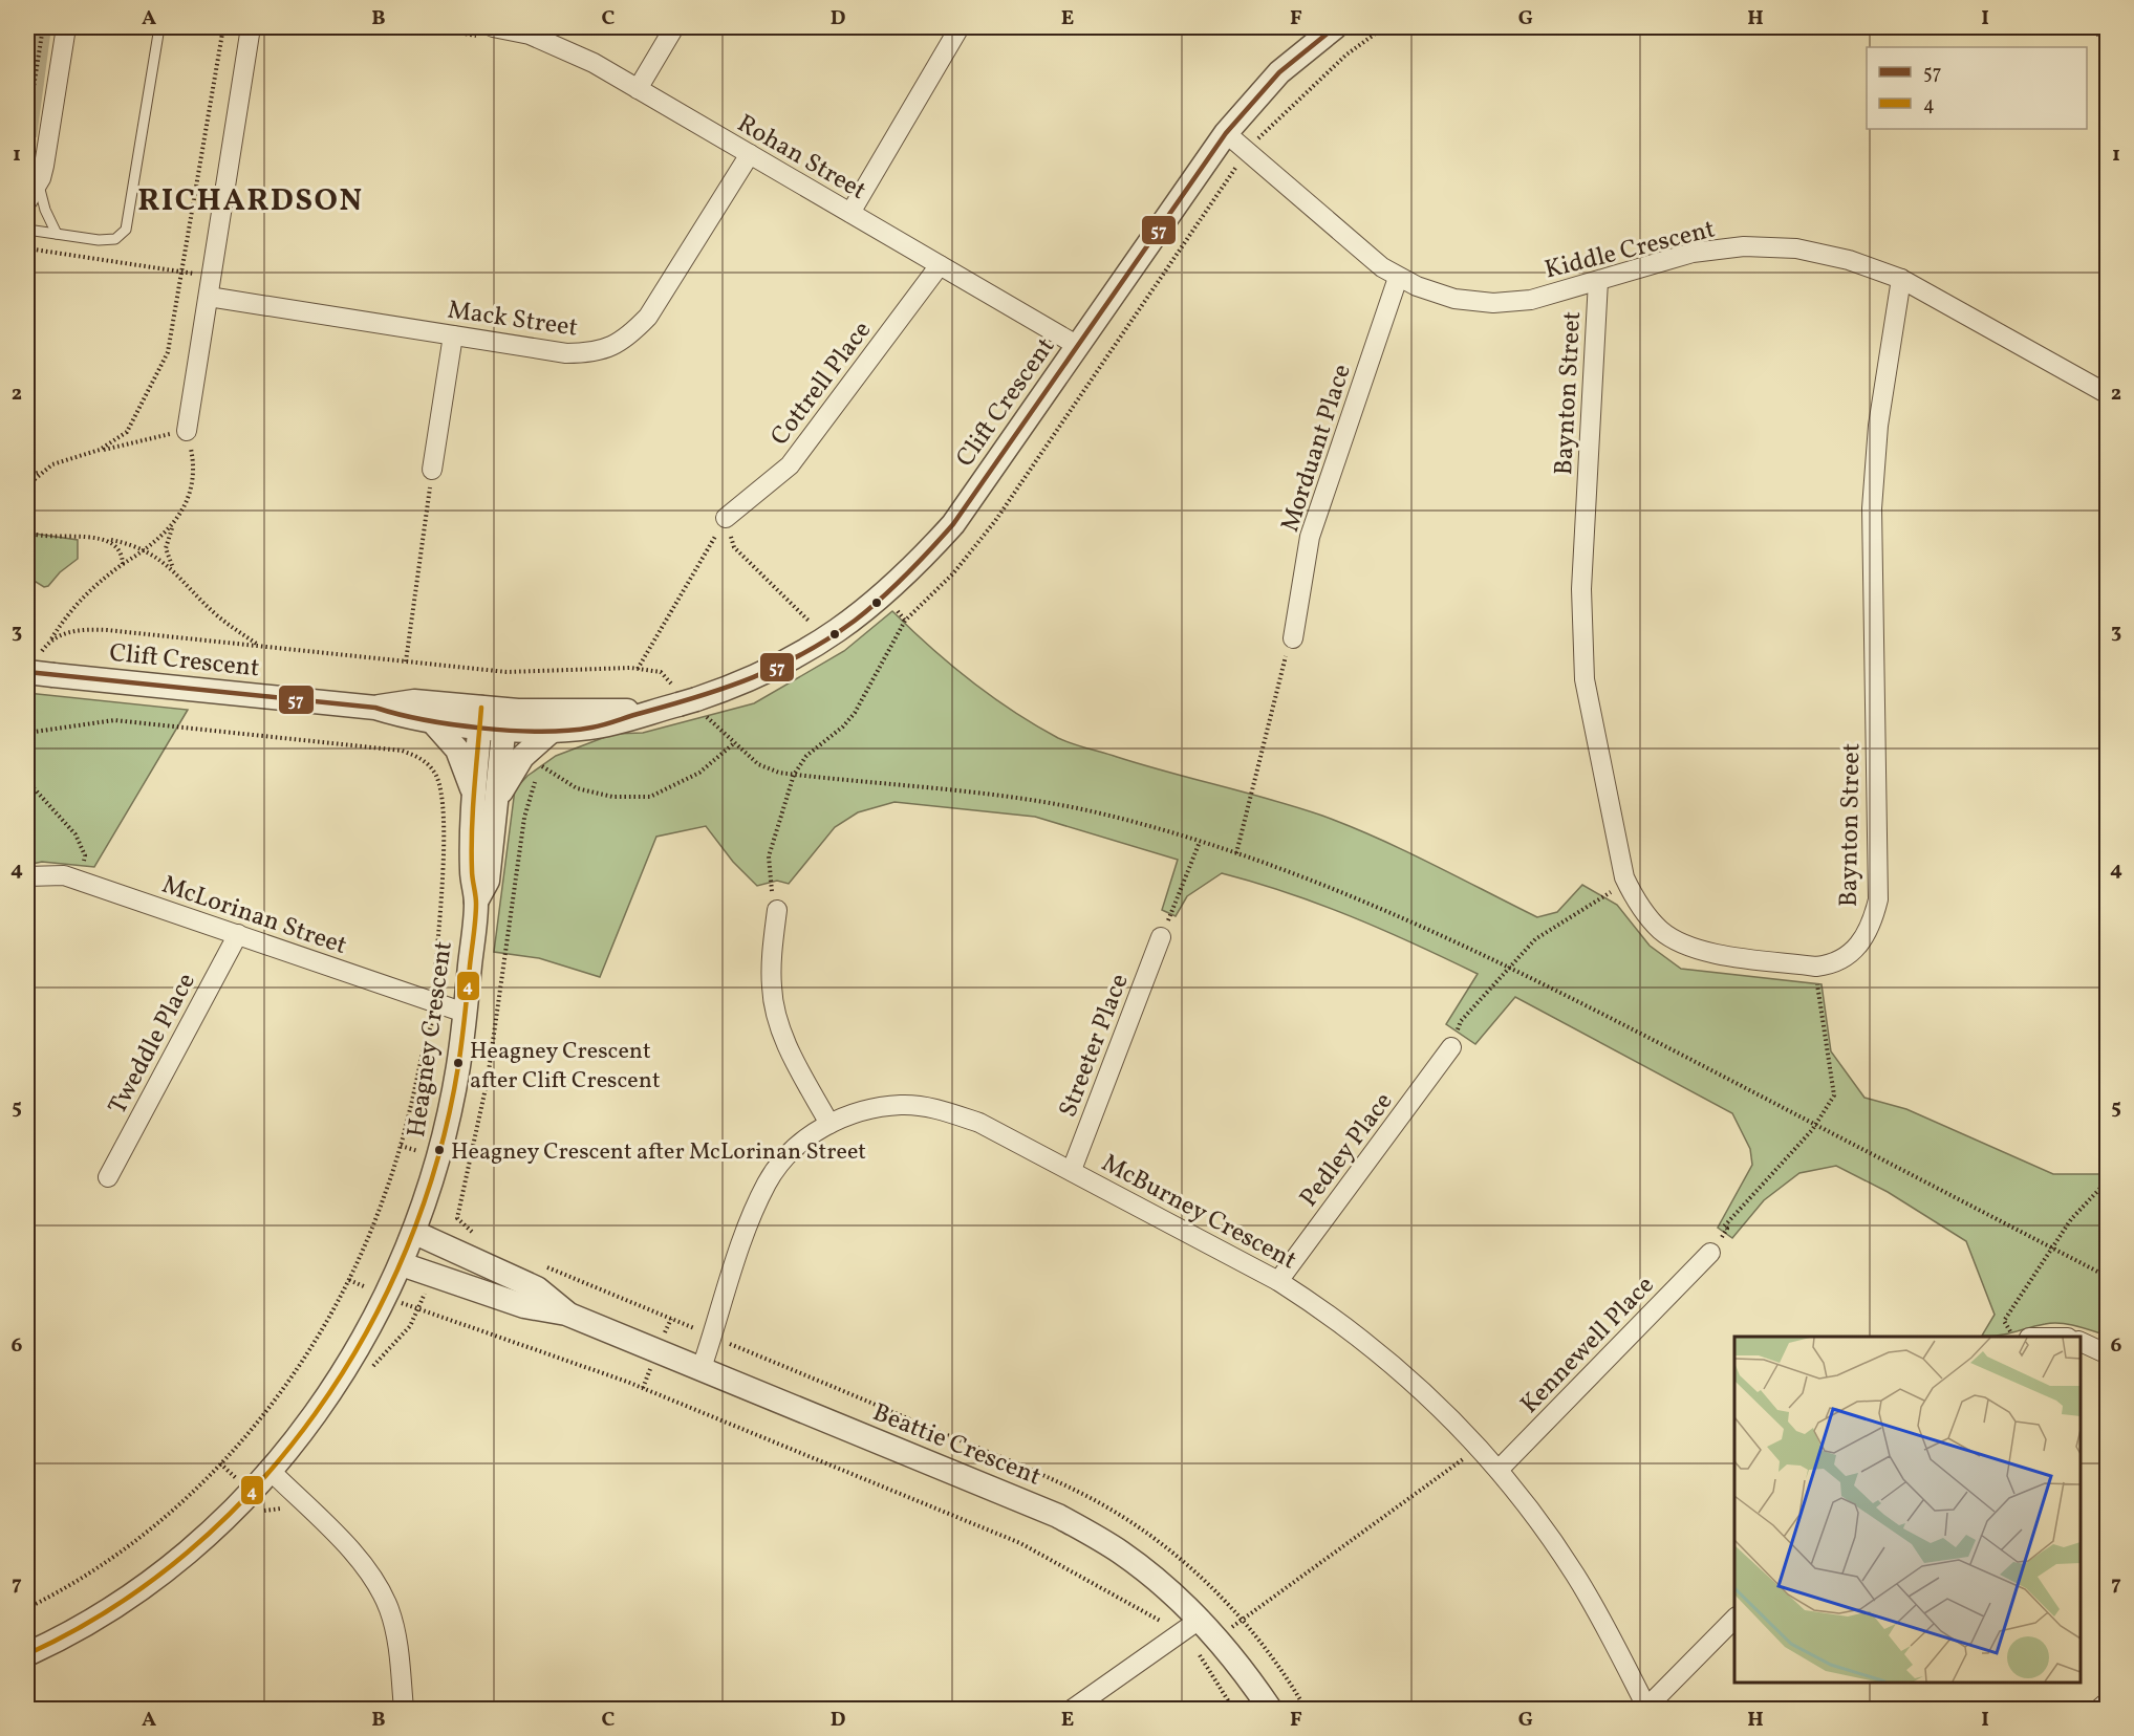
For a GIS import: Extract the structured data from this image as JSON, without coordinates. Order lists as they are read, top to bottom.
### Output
{
  "streets": {
    "street": [
      "Rohan Street",
      "Kiddle Crescent",
      "Mack Street",
      "Cottrell Place",
      "Baynton Street",
      "Clift Crescent",
      "Morduant Place",
      "McLorinan Street",
      "Heagney Crescent",
      "Tweddle Place",
      "Streeter Place",
      "Pedley Place",
      "McBurney Crescent",
      "Kennewell Place",
      "Beattie Crescent"
    ]
  },
  "crossings": [
    ["Rohan Street", "Mack Street"],
    ["Rohan Street", "Cottrell Place"],
    ["Rohan Street", "Clift Crescent"],
    ["Kiddle Crescent", "Baynton Street"],
    ["Kiddle Crescent", "Clift Crescent"],
    ["Kiddle Crescent", "Morduant Place"],
    ["Clift Crescent", "Heagney Crescent"],
    ["McLorinan Street", "Heagney Crescent"],
    ["McLorinan Street", "Tweddle Place"],
    ["Heagney Crescent", "Beattie Crescent"],
    ["Streeter Place", "McBurney Crescent"],
    ["Pedley Place", "McBurney Crescent"],
    ["McBurney Crescent", "Kennewell Place"],
    ["McBurney Crescent", "Beattie Crescent"]
  ],
  "districts": ["RICHARDSON"],
  "places": ["Heagney Crescent after Clift Crescent", "Heagney Crescent after McLorinan Street"],
  "lines": ["transit line 57", "transit line 4"],
  "legend": ["57", "4"],
  "grid": {
    "columns": [
      "A",
      "B",
      "C",
      "D",
      "E",
      "F",
      "G",
      "H",
      "I"
    ],
    "rows": [
      "1",
      "2",
      "3",
      "4",
      "5",
      "6",
      "7"
    ]
  }
}
